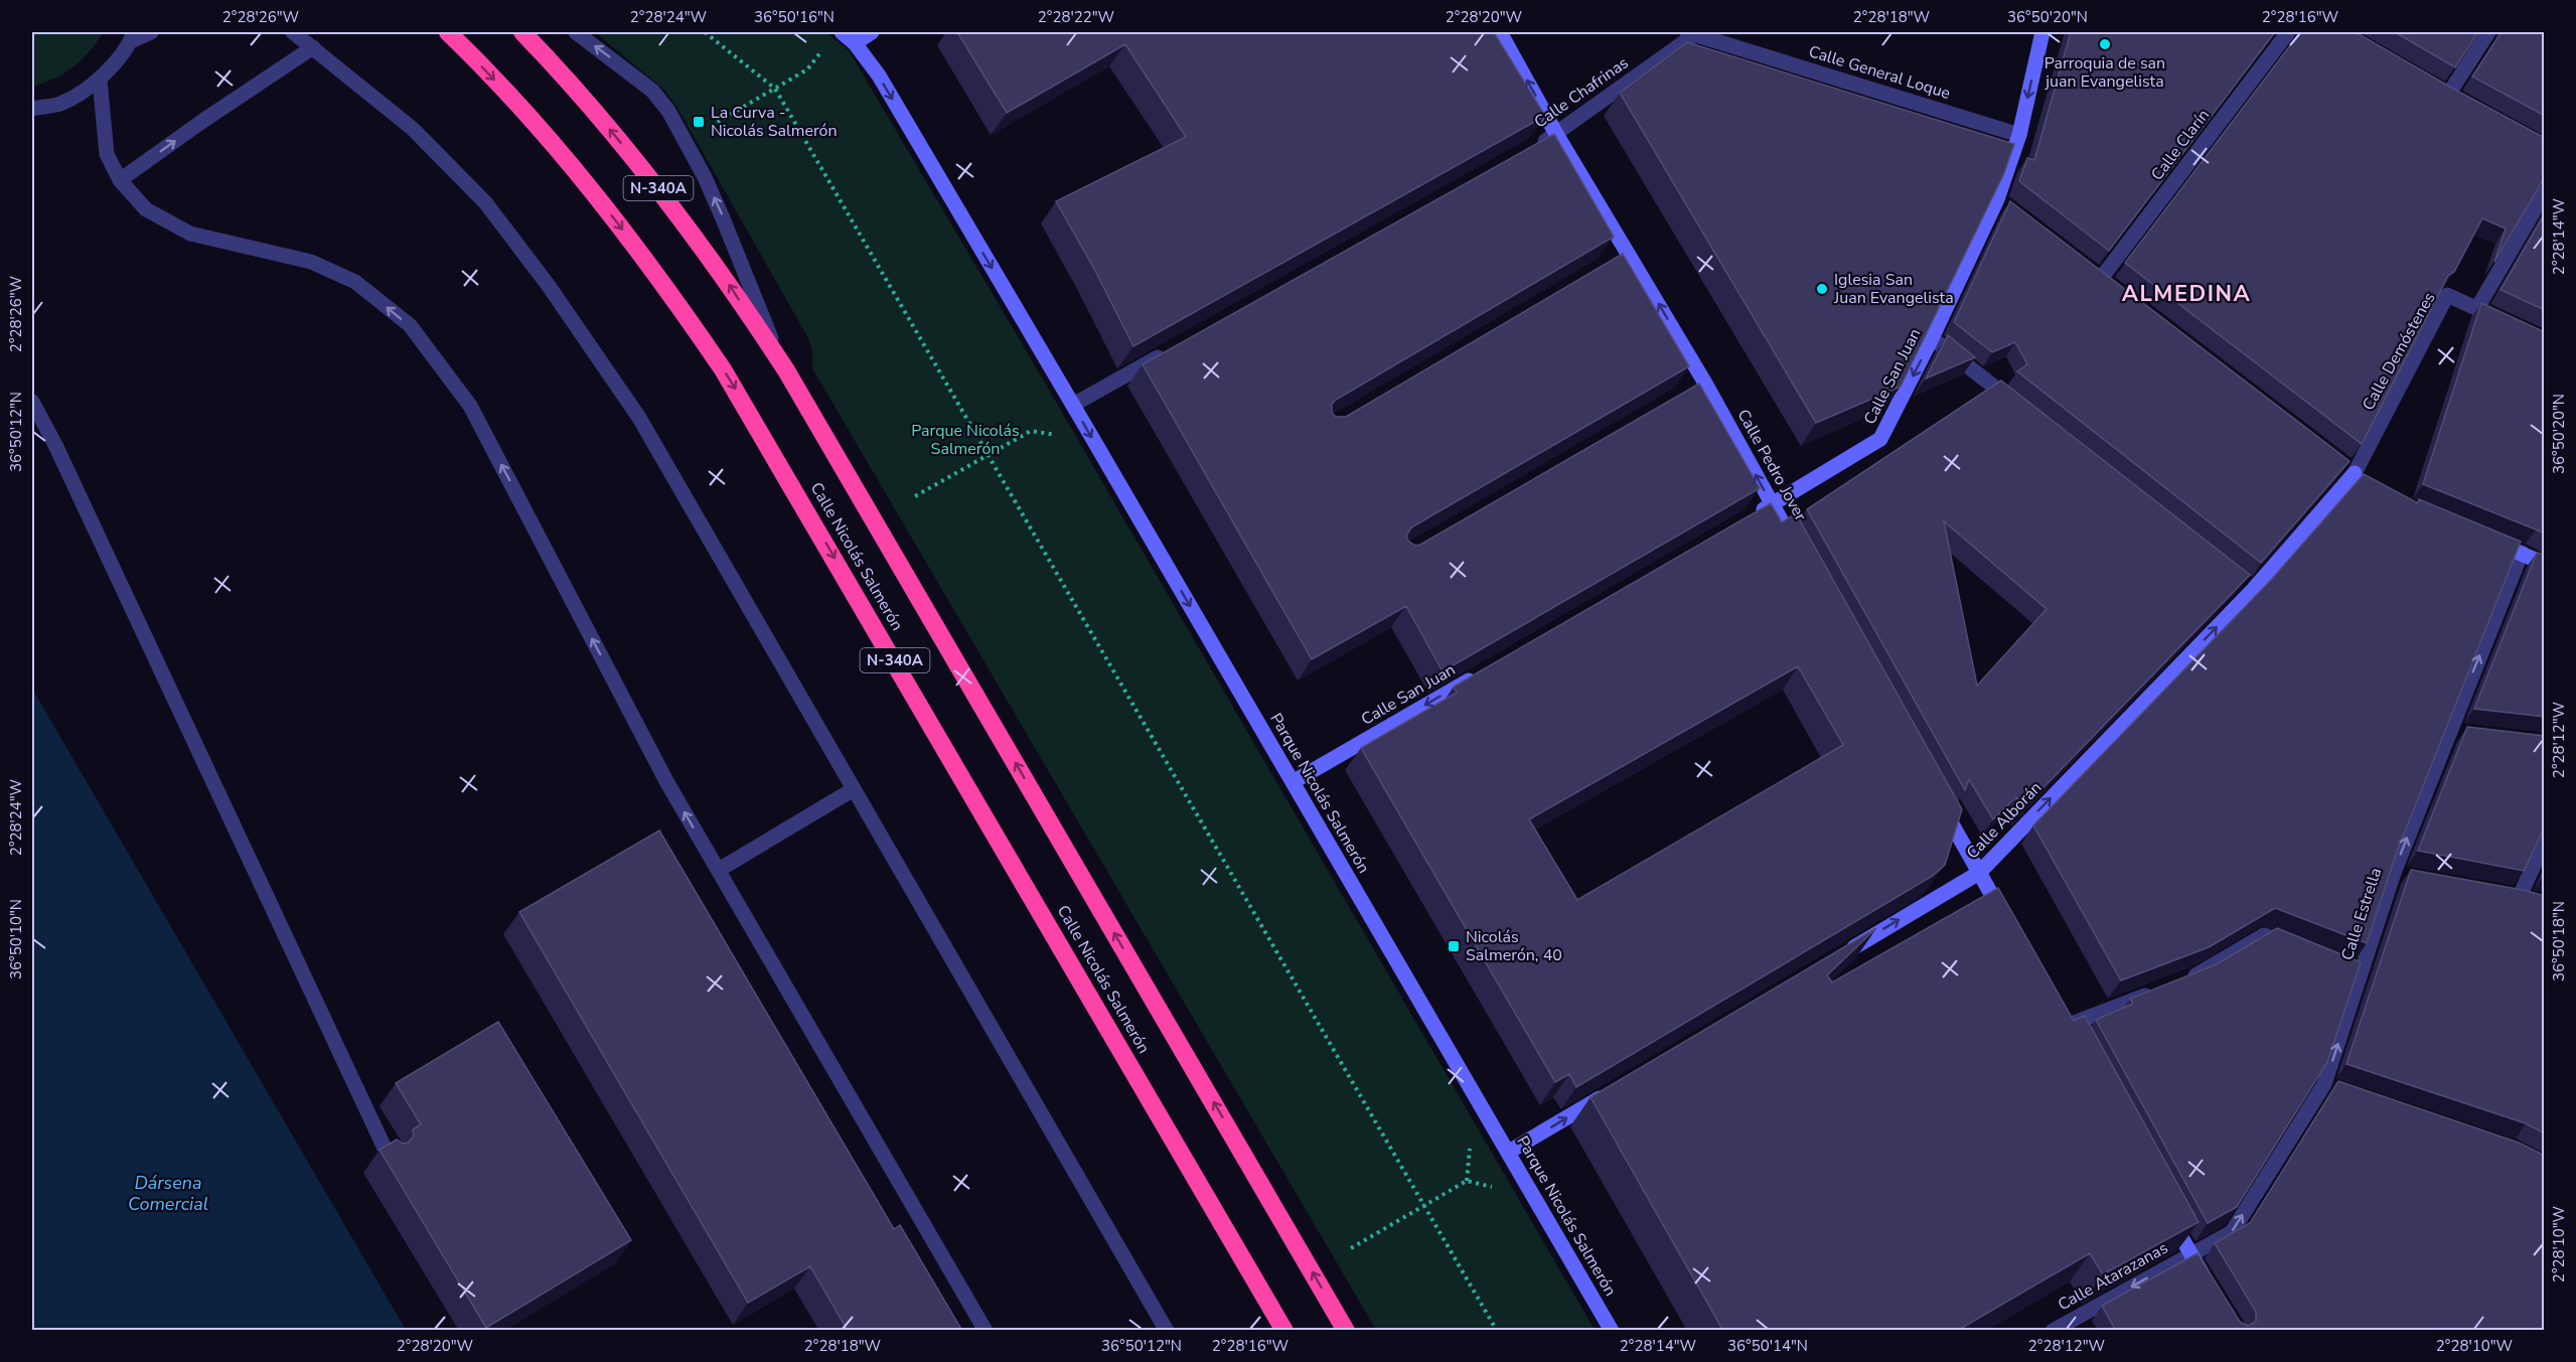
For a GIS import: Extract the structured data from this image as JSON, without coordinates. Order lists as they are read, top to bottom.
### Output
{
  "streets": {
    "highway": ["N-340A", "Calle Nicolás Salmerón"],
    "street": [
      "Calle General Loque",
      "Calle Chafrinas",
      "Calle Clarín",
      "Calle Demóstenes",
      "Calle San Juan",
      "Calle Pedro Jover",
      "Parque Nicolás Salmerón",
      "Calle Alborán",
      "Calle Estrella",
      "Calle Atarazanas"
    ]
  },
  "crossings": [
    ["Calle General Loque", "Calle Chafrinas"],
    ["Calle General Loque", "Calle San Juan"],
    ["Calle Chafrinas", "Calle Pedro Jover"],
    ["Calle Demóstenes", "Calle Alborán"],
    ["Calle San Juan", "Calle Pedro Jover"],
    ["Calle San Juan", "Parque Nicolás Salmerón"],
    ["Calle Estrella", "Calle Atarazanas"]
  ],
  "one_way": [
    "Calle San Juan",
    "Calle Pedro Jover",
    "Parque Nicolás Salmerón",
    "Calle Alborán",
    "Calle Estrella",
    "Calle Atarazanas"
  ],
  "districts": ["ALMEDINA"],
  "water": ["Dársena Comercial"],
  "parks": ["Parque Nicolás Salmerón"],
  "places": {
    "other": ["Parroquia de san juan Evangelista", "Iglesia San Juan Evangelista"],
    "transit": ["La Curva - Nicolás Salmerón", "Nicolás Salmerón, 40"]
  },
  "coordinates": [
    "2°28'26\"W",
    "2°28'24\"W",
    "36°50'16\"N",
    "2°28'22\"W",
    "2°28'20\"W",
    "2°28'18\"W",
    "36°50'20\"N",
    "2°28'16\"W",
    "2°28'14\"W",
    "36°50'12\"N",
    "2°28'12\"W",
    "36°50'10\"N",
    "36°50'18\"N",
    "2°28'10\"W",
    "36°50'14\"N"
  ]
}
